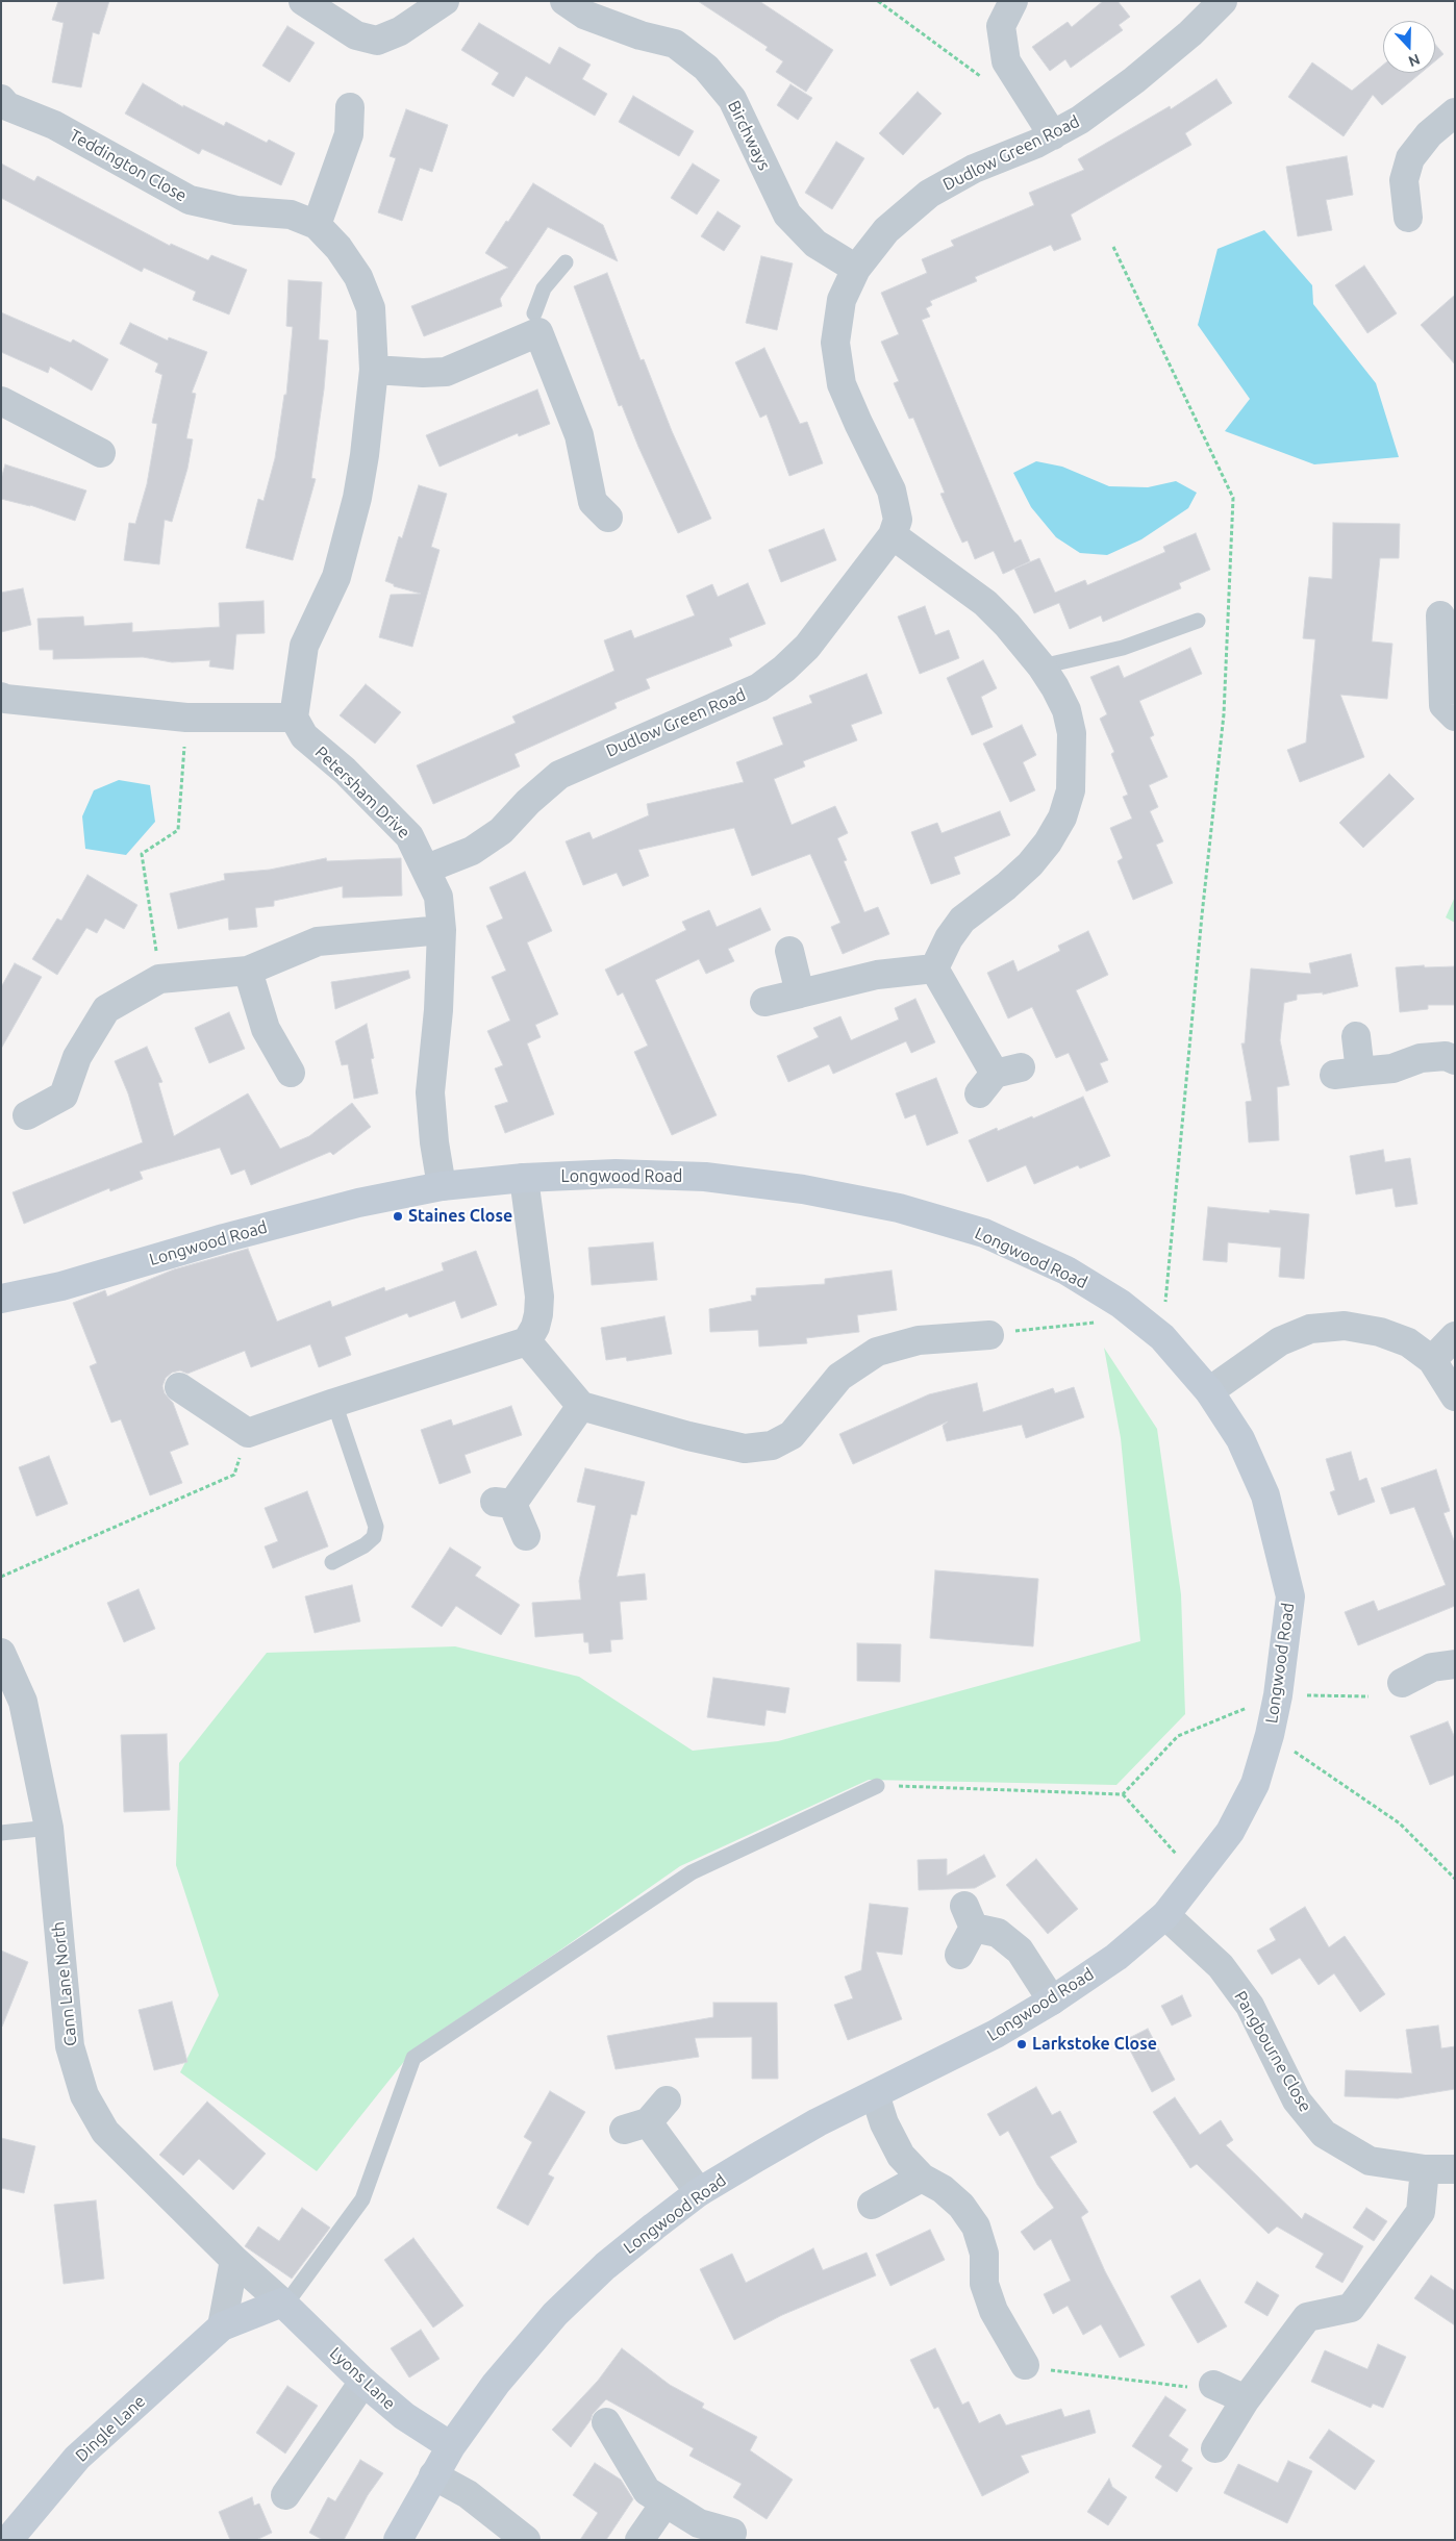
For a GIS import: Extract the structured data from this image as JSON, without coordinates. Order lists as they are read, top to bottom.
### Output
{
  "streets": {
    "street": [
      "Birchways",
      "Dudlow Green Road",
      "Teddington Close",
      "Petersham Drive",
      "Longwood Road",
      "Cann Lane North",
      "Pangbourne Close",
      "Lyons Lane",
      "Dingle Lane"
    ]
  },
  "crossings": [
    ["Birchways", "Dudlow Green Road"],
    ["Dudlow Green Road", "Petersham Drive"],
    ["Teddington Close", "Petersham Drive"],
    ["Petersham Drive", "Longwood Road"],
    ["Longwood Road", "Pangbourne Close"],
    ["Longwood Road", "Lyons Lane"],
    ["Cann Lane North", "Lyons Lane"],
    ["Cann Lane North", "Dingle Lane"],
    ["Lyons Lane", "Dingle Lane"]
  ],
  "places": ["Staines Close", "Larkstoke Close"],
  "north": "bottom"
}
